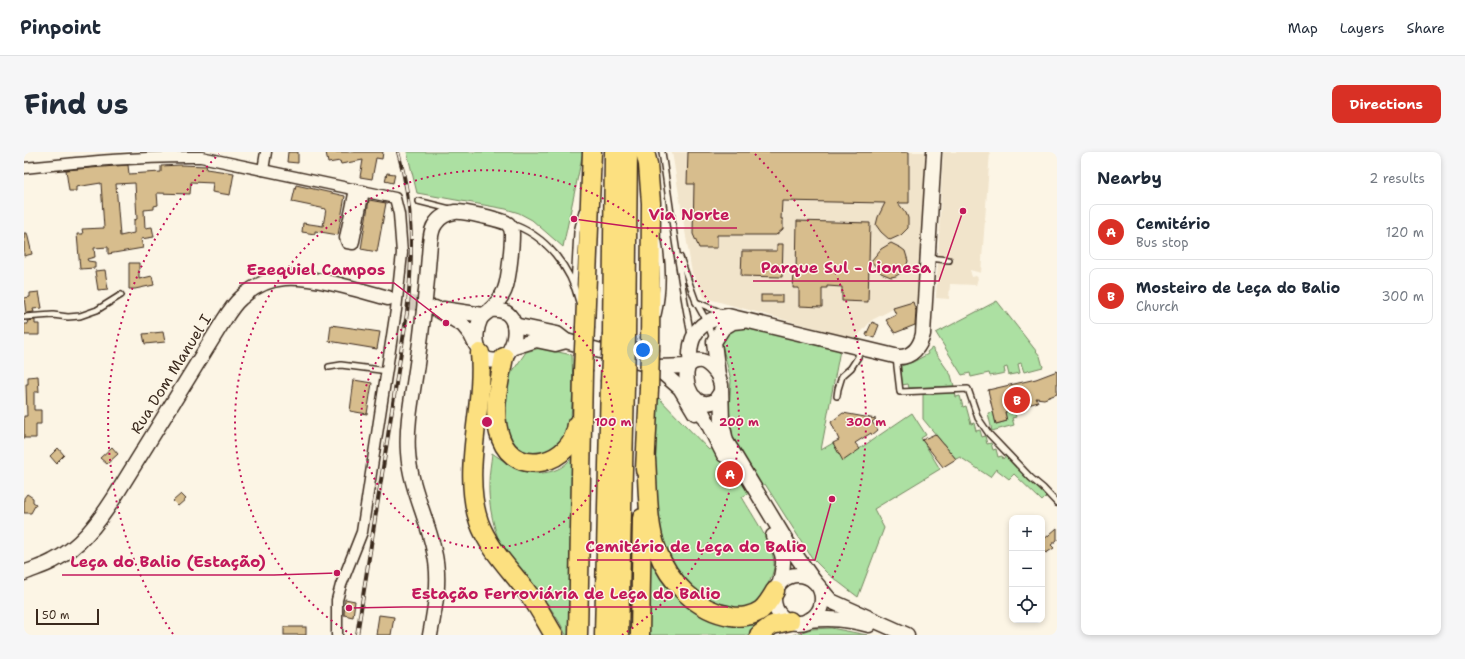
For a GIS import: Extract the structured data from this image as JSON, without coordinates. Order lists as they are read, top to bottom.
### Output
{
  "streets": {
    "main road": ["Rua Dom Manuel I"]
  },
  "places": [
    "Parque Sul - Lionesa",
    "Via Norte",
    "Ezequiel Campos",
    "Cemitério de Leça do Balio",
    "Leça do Balio (Estação)",
    "Estação Ferroviária de Leça do Balio"
  ],
  "scale_bar": "50 m",
  "page": {
    "header": "Pinpoint",
    "nav": ["Map", "Layers", "Share"],
    "title": "Find us",
    "buttons": "Directions",
    "heading": ["Nearby", "2 results"],
    "list": [
      {
        "mark": "A",
        "name": "Cemitério",
        "note": "Bus stop",
        "value": "120 m"
      },
      {
        "mark": "B",
        "name": "Mosteiro de Leça do Balio",
        "note": "Church",
        "value": "300 m"
      }
    ],
    "pins": ["B", "A"],
    "map_buttons": ["+", "−"],
    "scale": "50 m"
  },
  "rings": ["100 m", "200 m", "300 m"]
}
